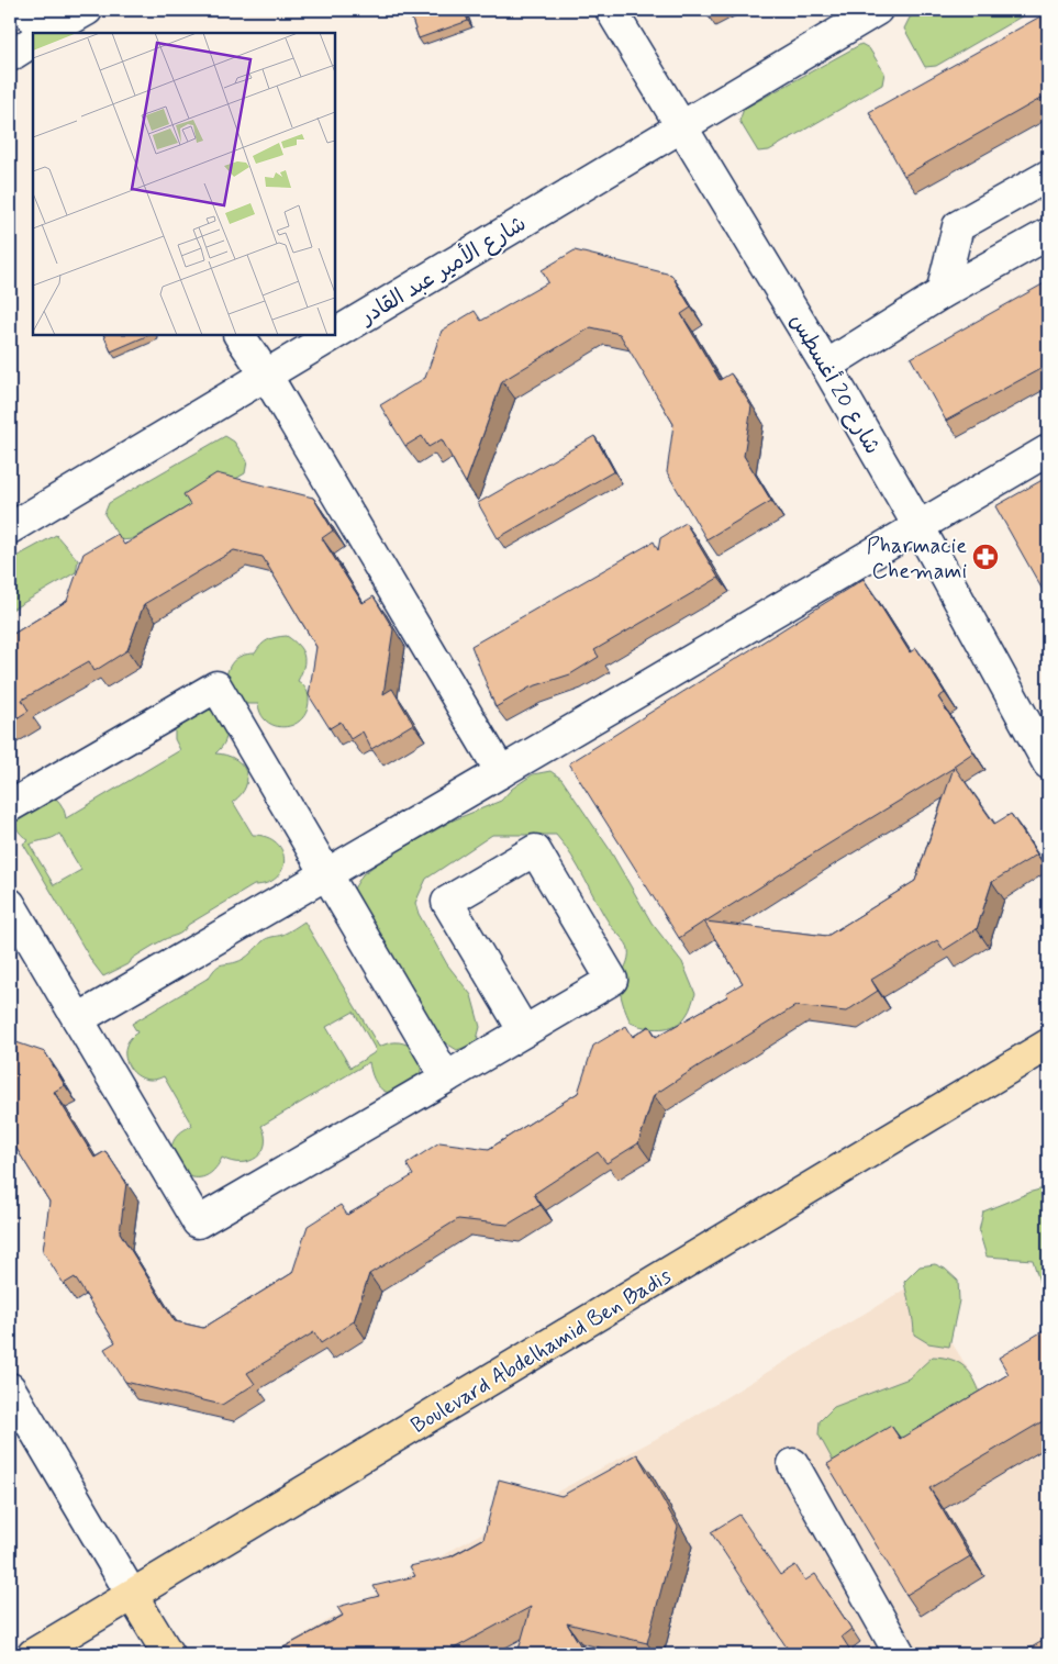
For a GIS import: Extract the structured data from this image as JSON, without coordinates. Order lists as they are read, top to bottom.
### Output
{
  "streets": {
    "main road": ["Boulevard Abdelhamid Ben Badis"],
    "street": ["شارع الأمير عبد القادر", "شارع 20 أغسطس"]
  },
  "crossings": [
    ["شارع الأمير عبد القادر", "شارع 20 أغسطس"]
  ],
  "places": {
    "pharmacy": ["Pharmacie Chemami"]
  }
}
